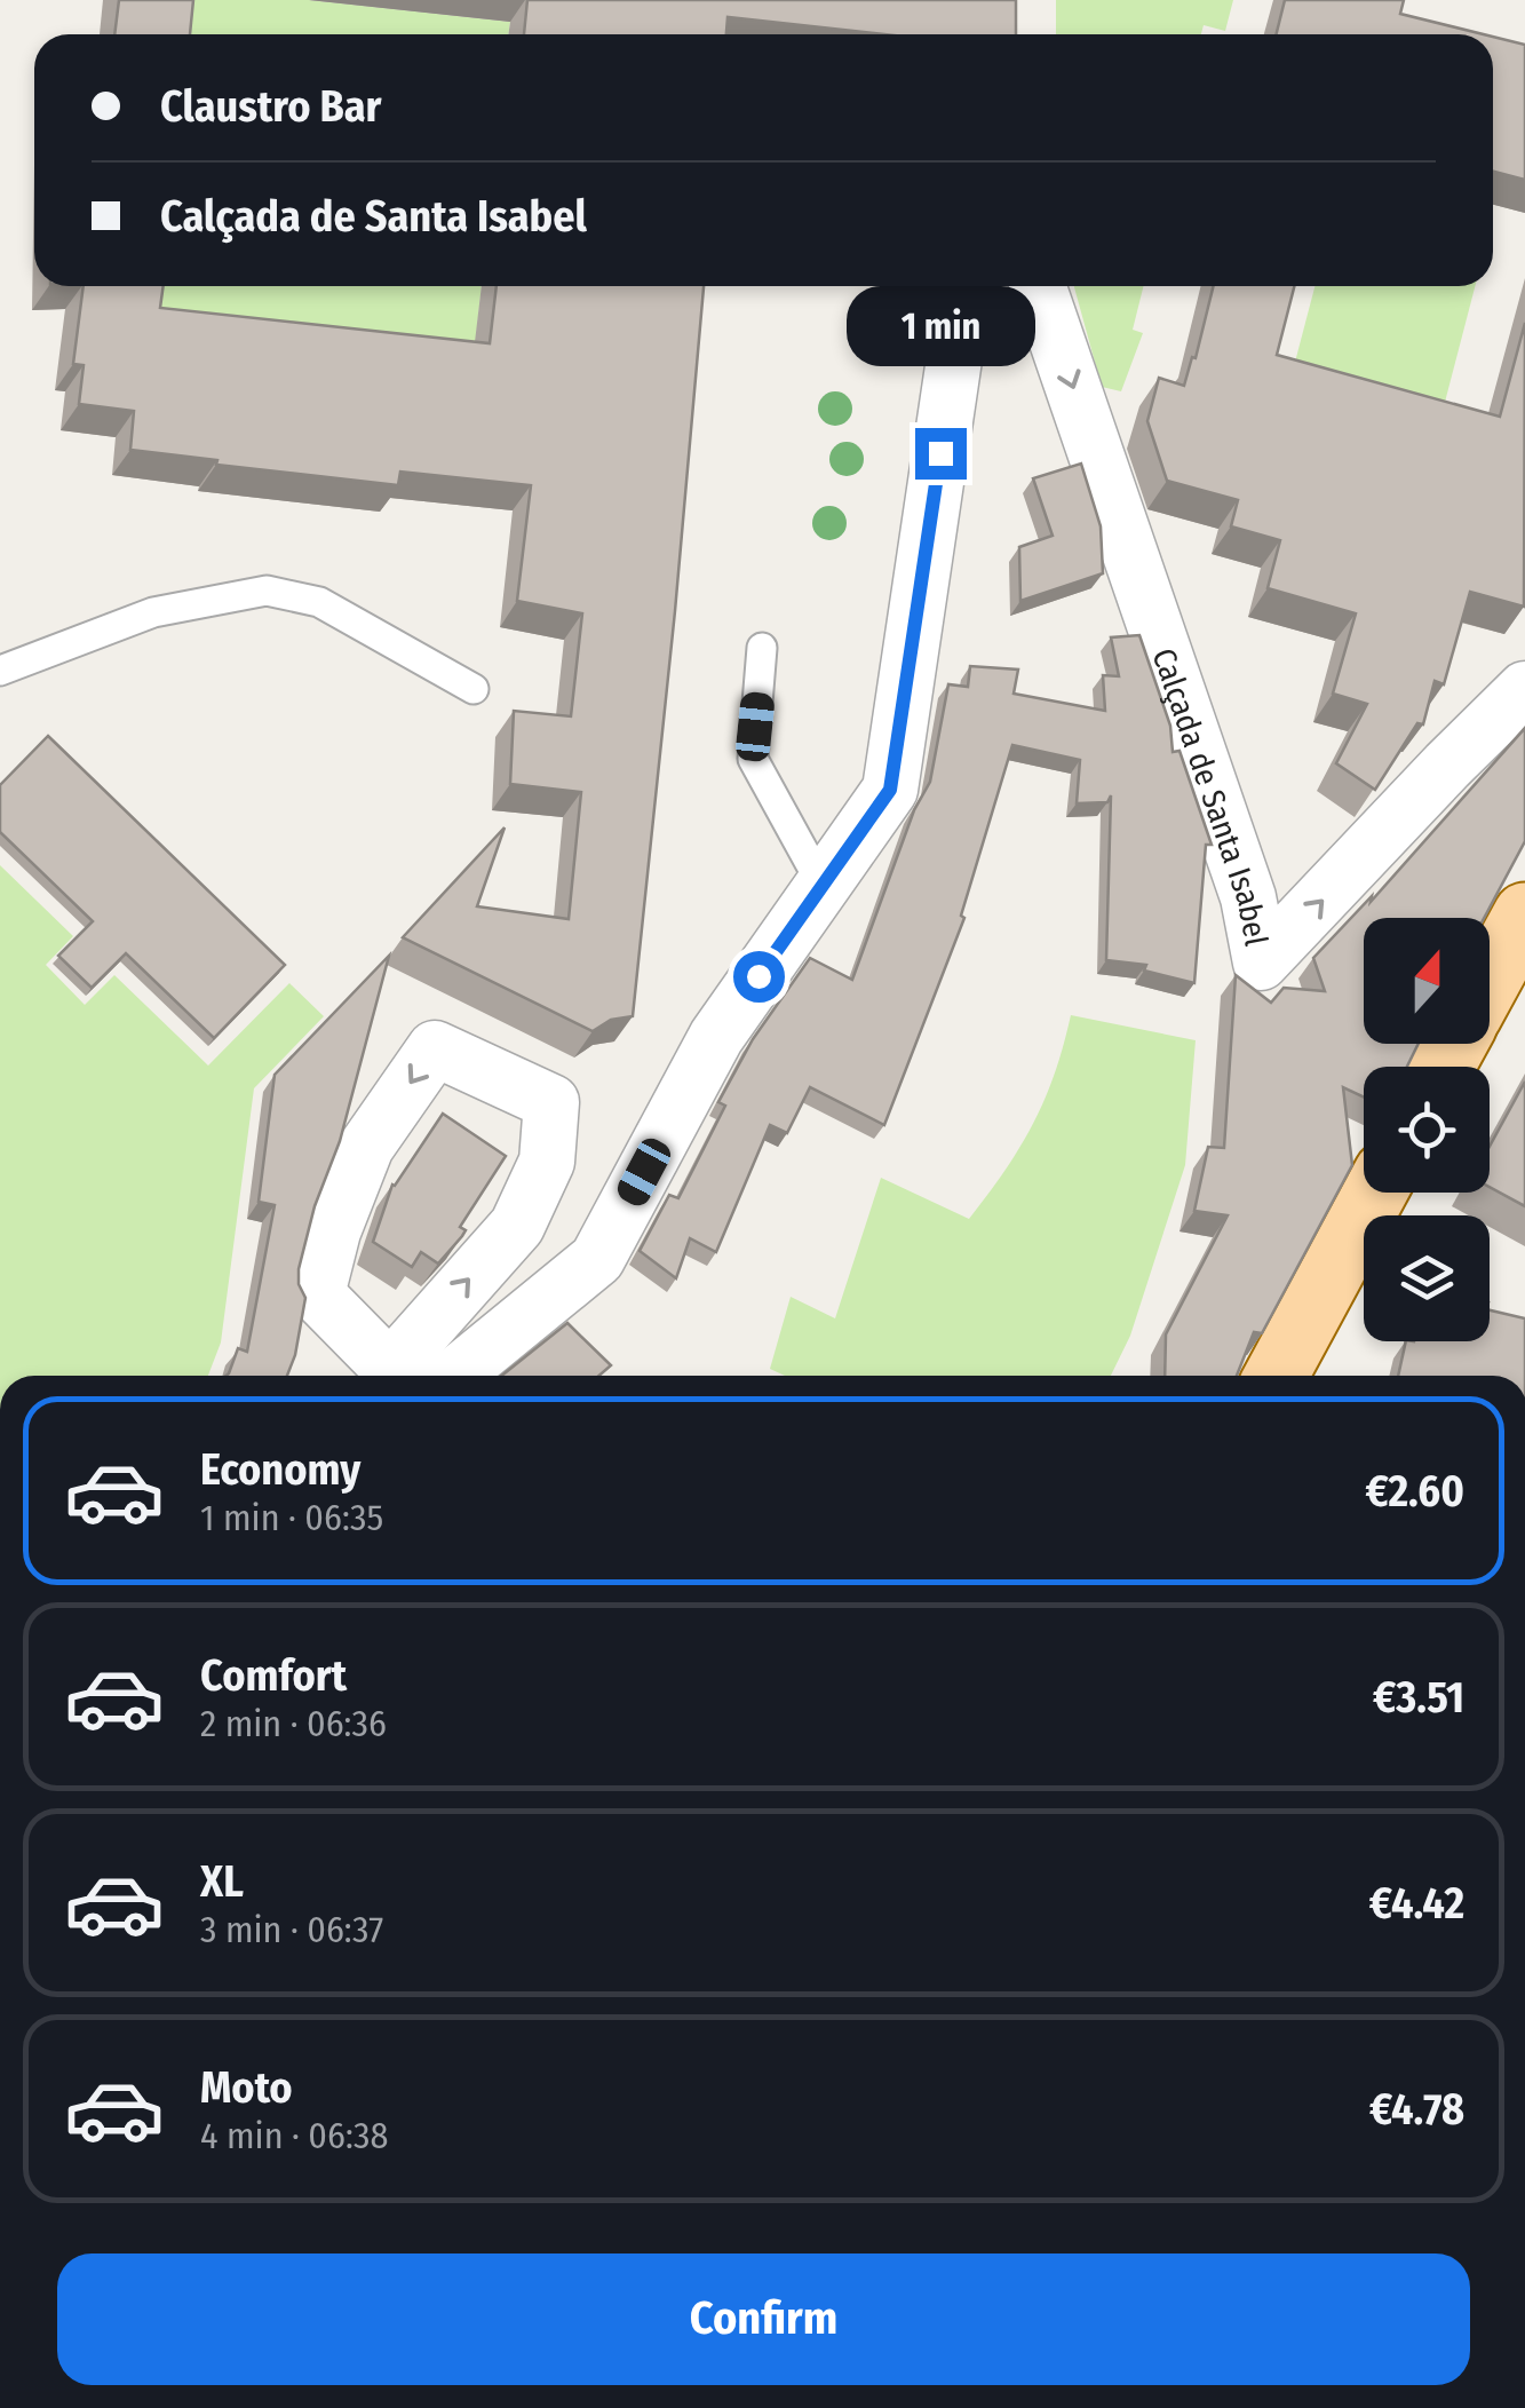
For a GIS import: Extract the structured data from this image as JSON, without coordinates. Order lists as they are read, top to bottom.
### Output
{
  "streets": {
    "street": ["Calçada de Santa Isabel"]
  },
  "north": "top",
  "page": {
    "banner": ["Claustro Bar", "Calçada de Santa Isabel"],
    "bubble": "1 min",
    "list": [
      {
        "name": "Economy",
        "note": "1 min · 06:35",
        "value": "€2.60"
      },
      {
        "name": "Comfort",
        "note": "2 min · 06:36",
        "value": "€3.51"
      },
      {
        "name": "XL",
        "note": "3 min · 06:37",
        "value": "€4.42"
      },
      {
        "name": "Moto",
        "note": "4 min · 06:38",
        "value": "€4.78"
      }
    ],
    "buttons": "Confirm"
  }
}
